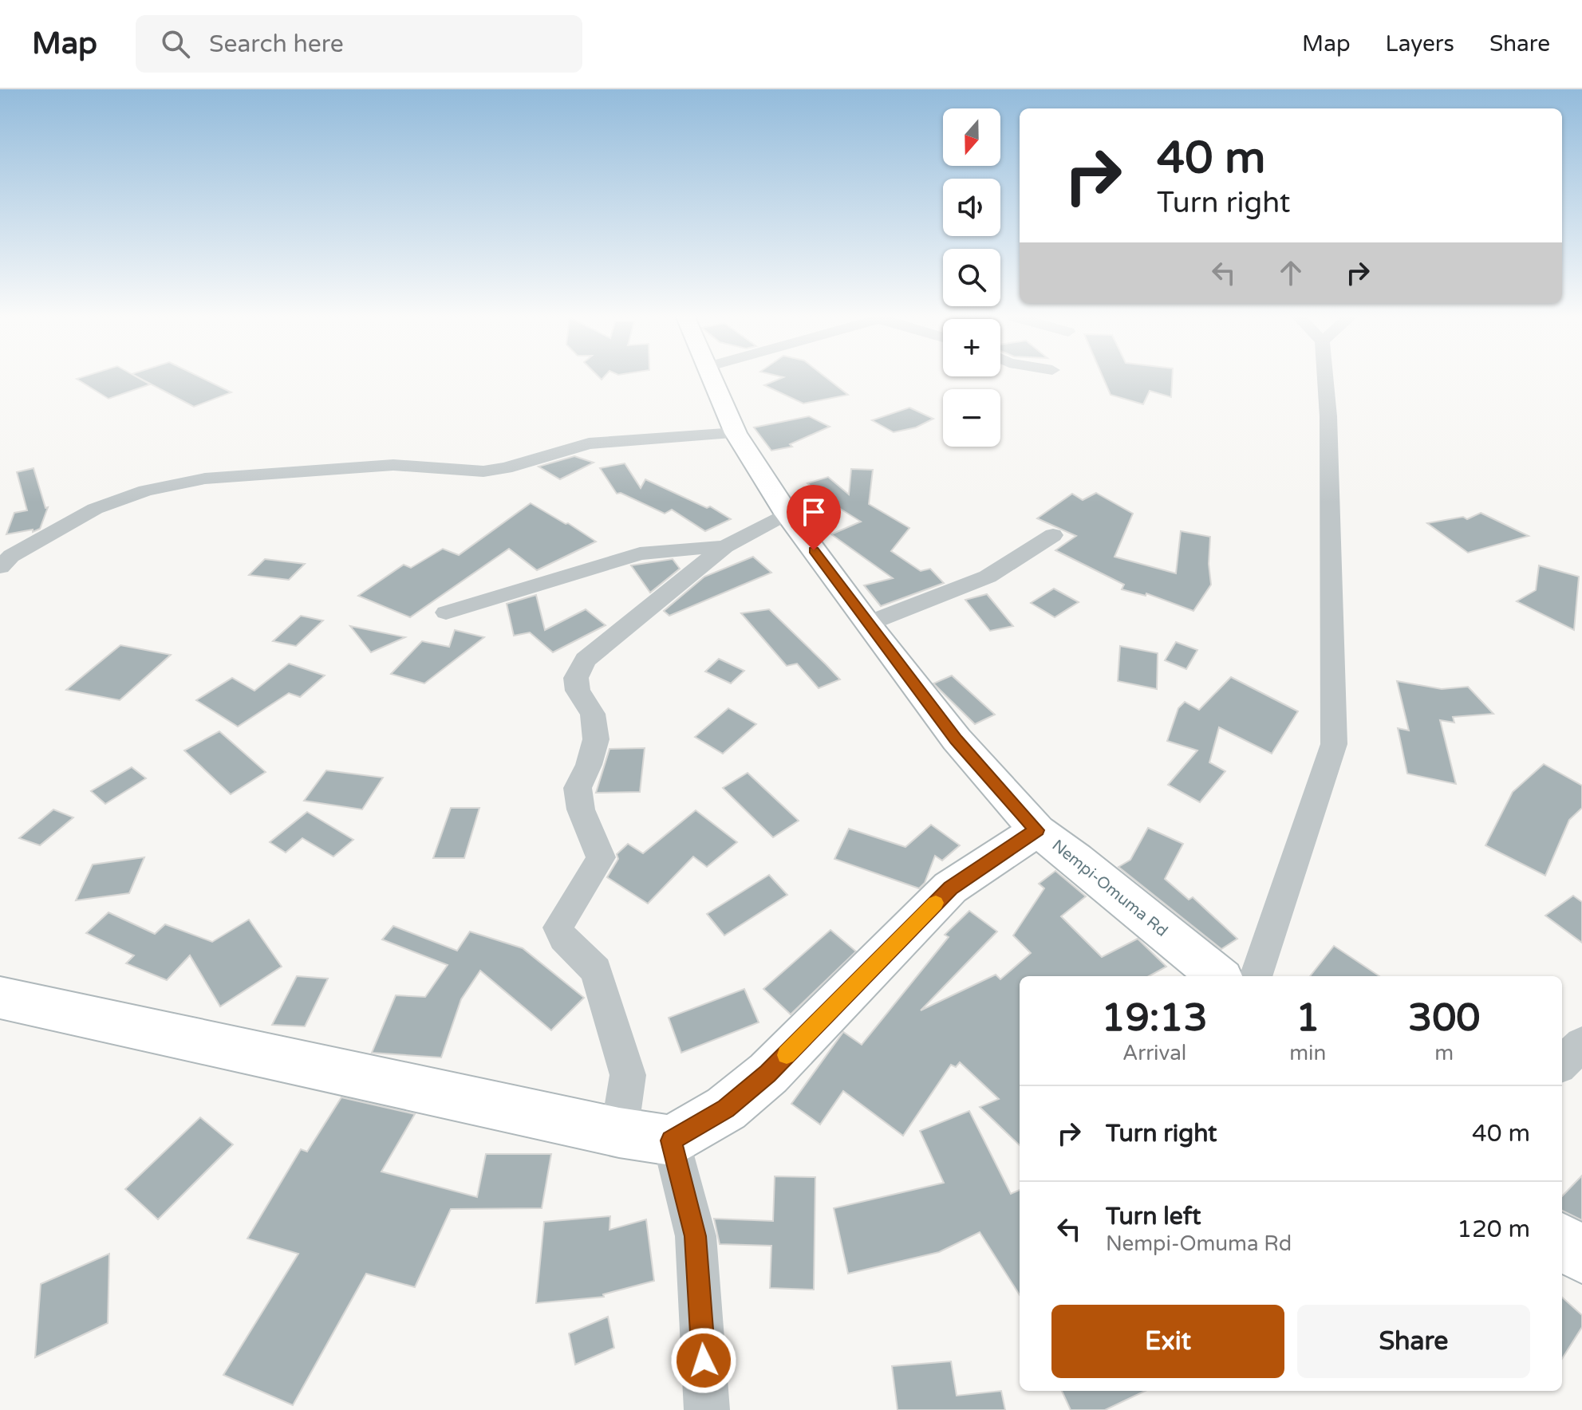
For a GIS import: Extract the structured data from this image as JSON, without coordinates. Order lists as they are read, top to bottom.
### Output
{
  "streets": {
    "street": ["Nempi-Omuma Rd"]
  },
  "north": "bottom",
  "page": {
    "header": "Map",
    "search": "Search here",
    "nav": ["Map", "Layers", "Share"],
    "map_buttons": ["+", "−"],
    "turn": ["40 m", "Turn right"],
    "eta": [
      "19:13",
      "Arrival",
      "1",
      "min",
      "300",
      "m"
    ],
    "list": [
      {
        "name": "Turn right",
        "value": "40 m"
      },
      {
        "name": "Turn left",
        "note": "Nempi-Omuma Rd",
        "value": "120 m"
      }
    ],
    "buttons": ["Exit", "Share"]
  }
}
